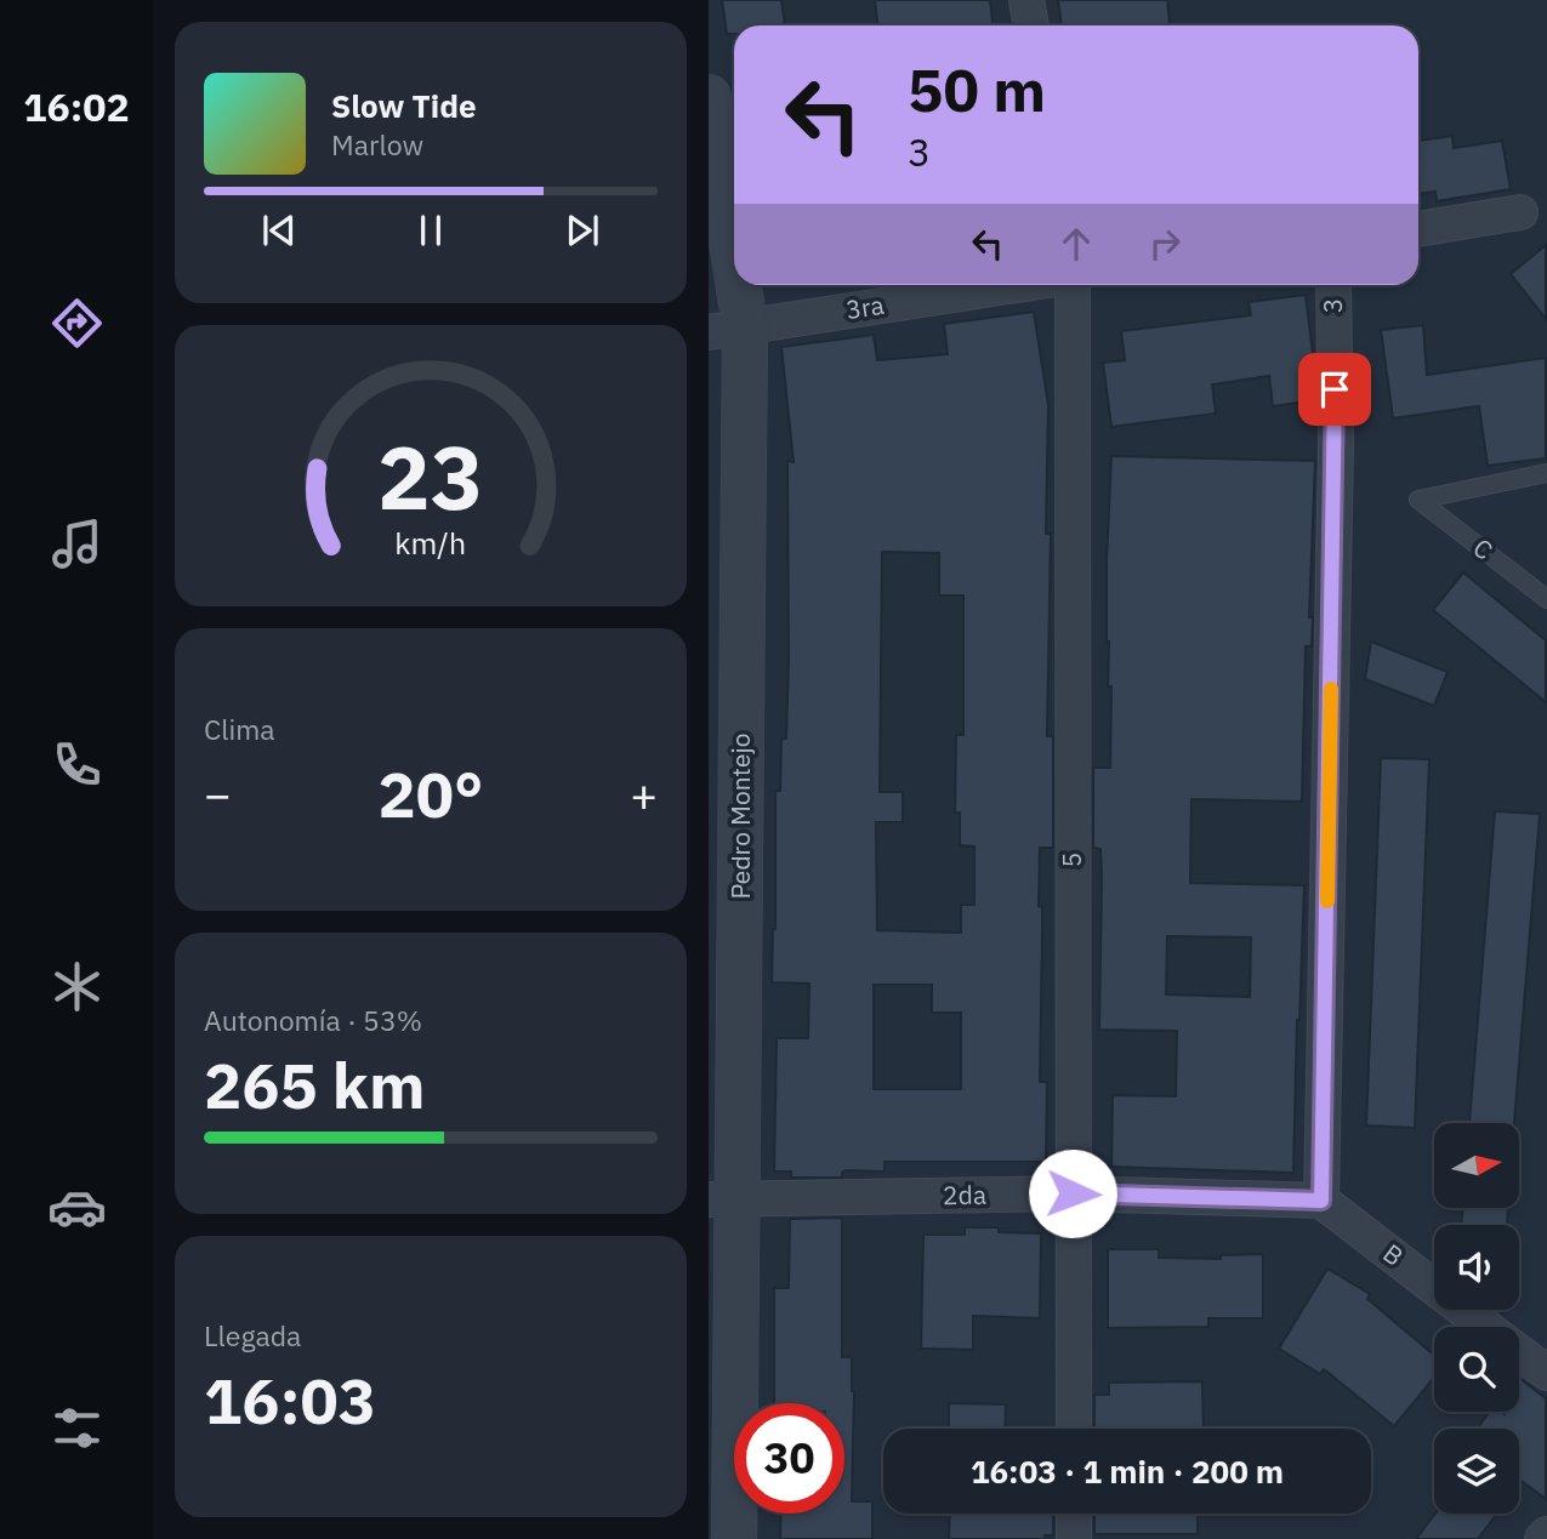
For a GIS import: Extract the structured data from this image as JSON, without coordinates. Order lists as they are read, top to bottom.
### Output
{
  "streets": {
    "street": [
      "3",
      "3ra",
      "Pedro Montejo",
      "5",
      "2da",
      "B"
    ],
    "lane": ["C"]
  },
  "crossings": [
    ["3", "2da"],
    ["3", "B"],
    ["3ra", "Pedro Montejo"],
    ["Pedro Montejo", "2da"],
    ["5", "2da"],
    ["2da", "B"]
  ],
  "north": "right",
  "page": {
    "tabs": "16:02",
    "turn": ["50 m", "3"],
    "song": ["Slow Tide", "Marlow"],
    "tile": [
      "Clima",
      ["Autonomía · 53%", "265 km"],
      ["Llegada", "16:03"]
    ],
    "heat": ["−", "20°", "+"],
    "limit": "30",
    "trip": "16:03 · 1 min · 200 m",
    "gauge": ["23", "km/h"]
  }
}
